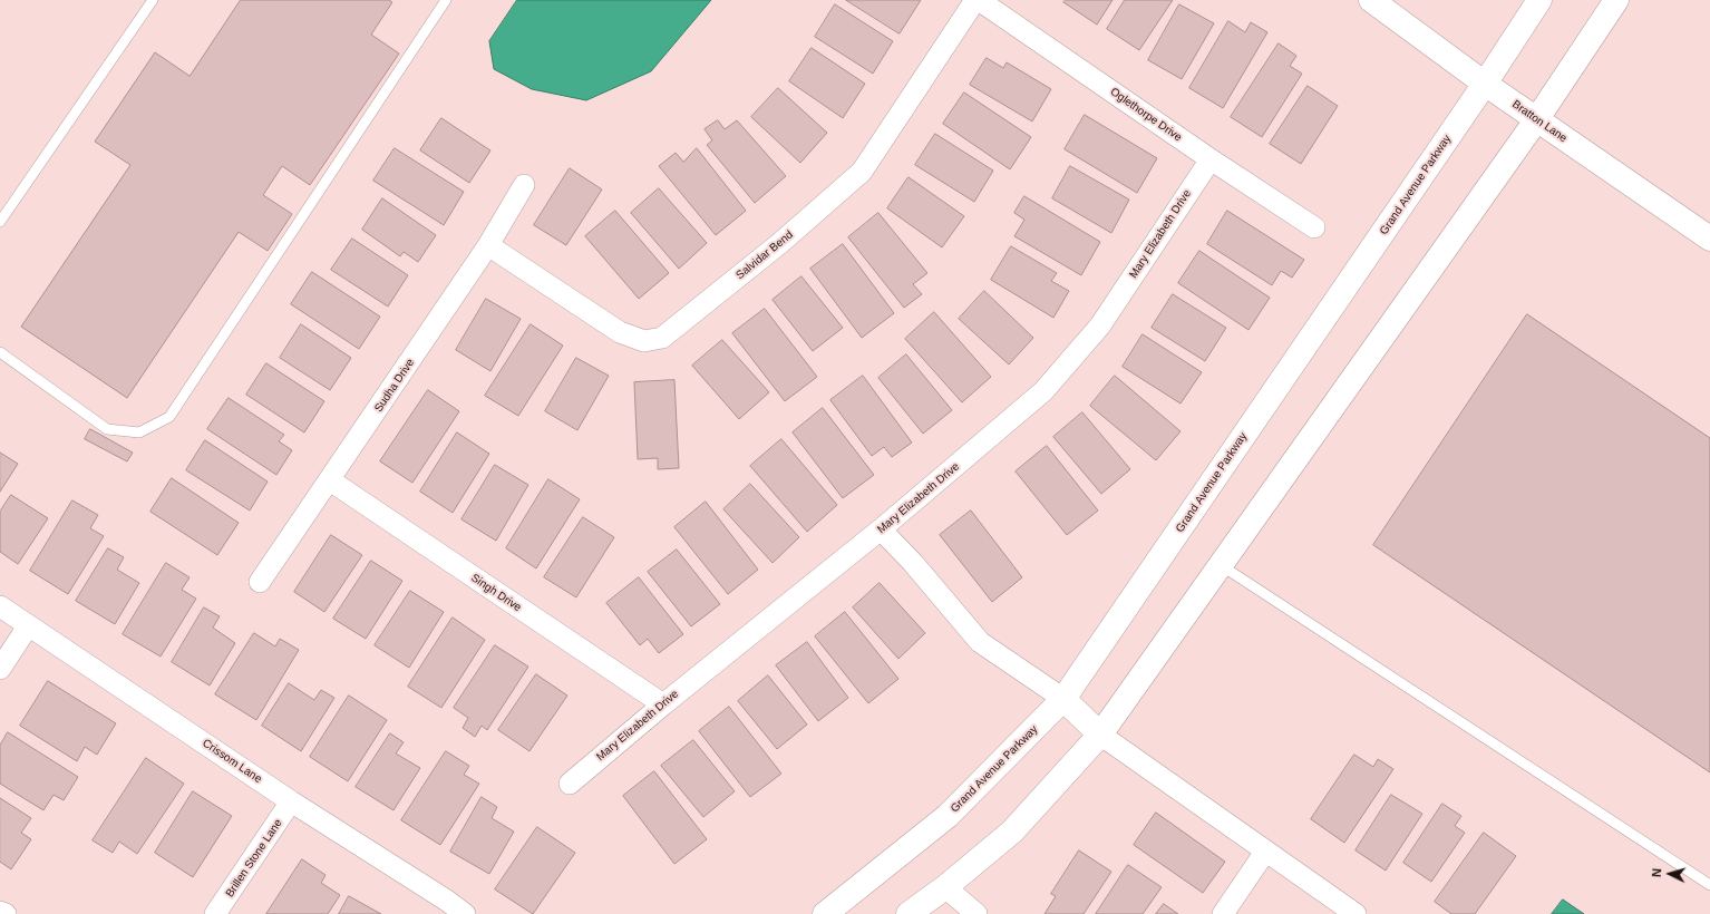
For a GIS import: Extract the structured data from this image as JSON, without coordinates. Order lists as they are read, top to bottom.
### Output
{
  "streets": {
    "street": [
      "Oglethorpe Drive",
      "Bratton Lane",
      "Grand Avenue Parkway",
      "Mary Elizabeth Drive",
      "Salvidar Bend",
      "Sudha Drive",
      "Singh Drive",
      "Crissom Lane",
      "Brillen Stone Lane"
    ]
  },
  "crossings": [
    ["Oglethorpe Drive", "Mary Elizabeth Drive"],
    ["Bratton Lane", "Grand Avenue Parkway"],
    ["Mary Elizabeth Drive", "Singh Drive"],
    ["Salvidar Bend", "Sudha Drive"],
    ["Sudha Drive", "Singh Drive"],
    ["Crissom Lane", "Brillen Stone Lane"]
  ],
  "north": "left"
}
